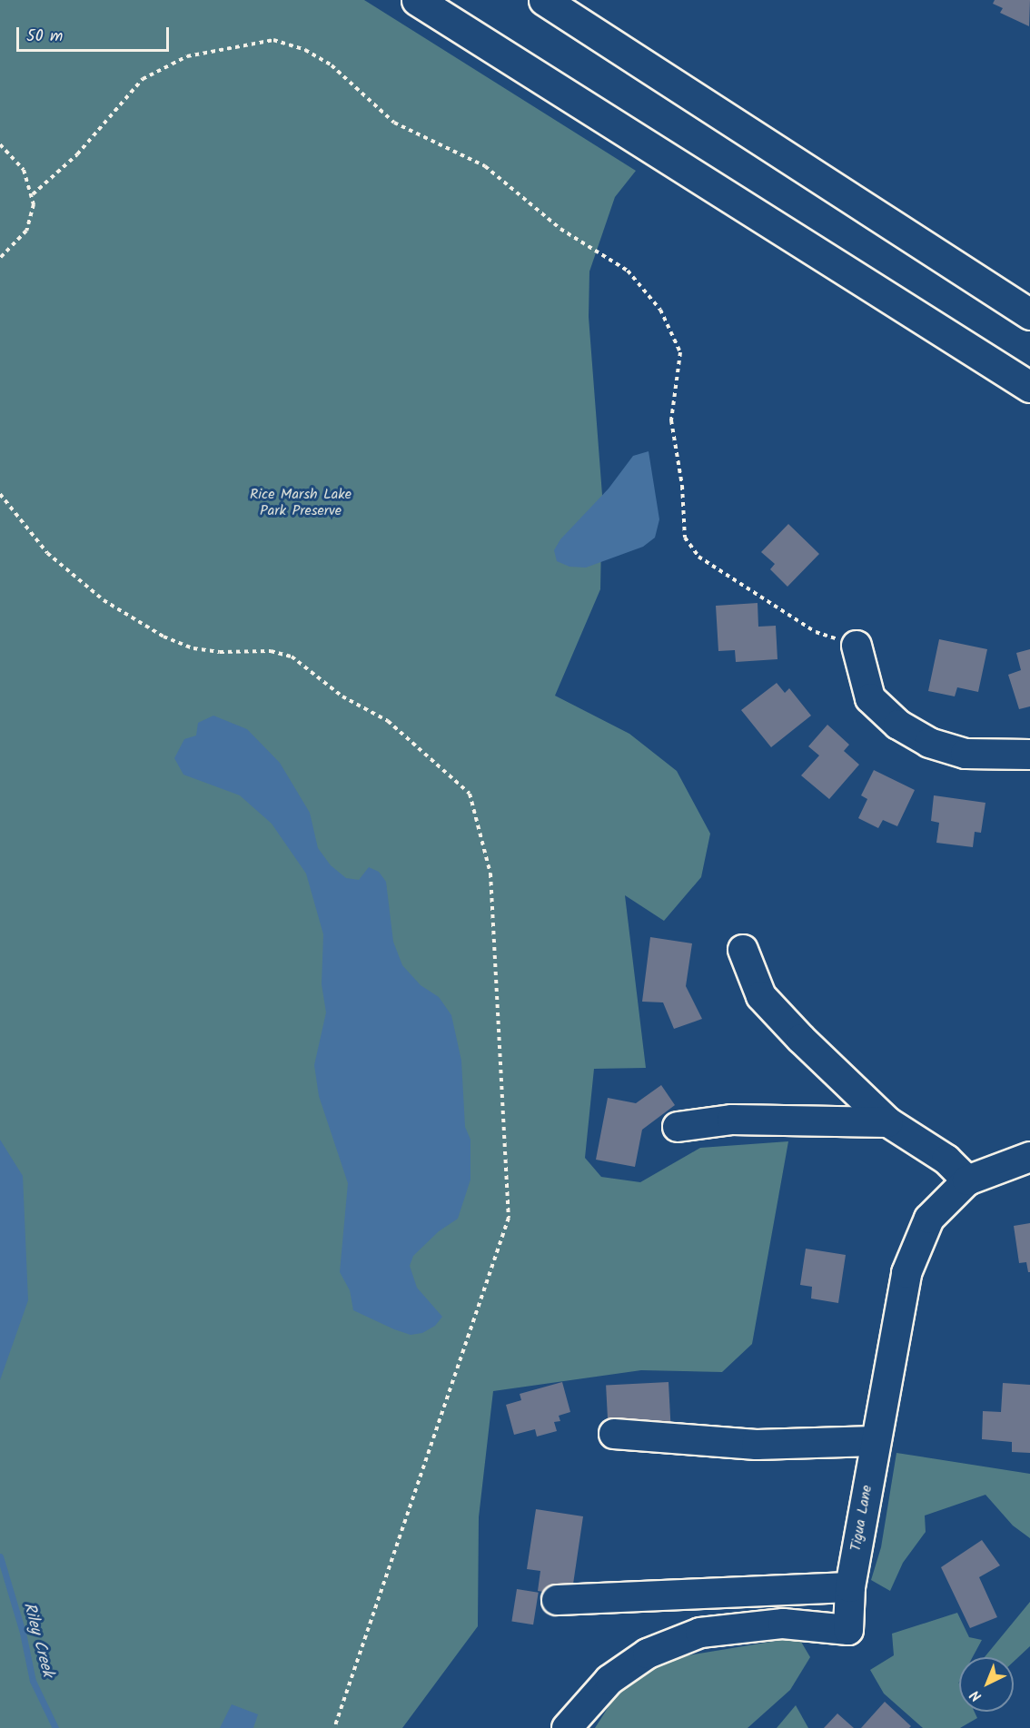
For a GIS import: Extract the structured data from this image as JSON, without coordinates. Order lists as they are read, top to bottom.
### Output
{
  "streets": {
    "street": ["Tigua Lane"]
  },
  "water": ["Riley Creek"],
  "parks": ["Rice Marsh Lake Park Preserve"],
  "scale_bar": "50 m",
  "north": "bottom left"
}
